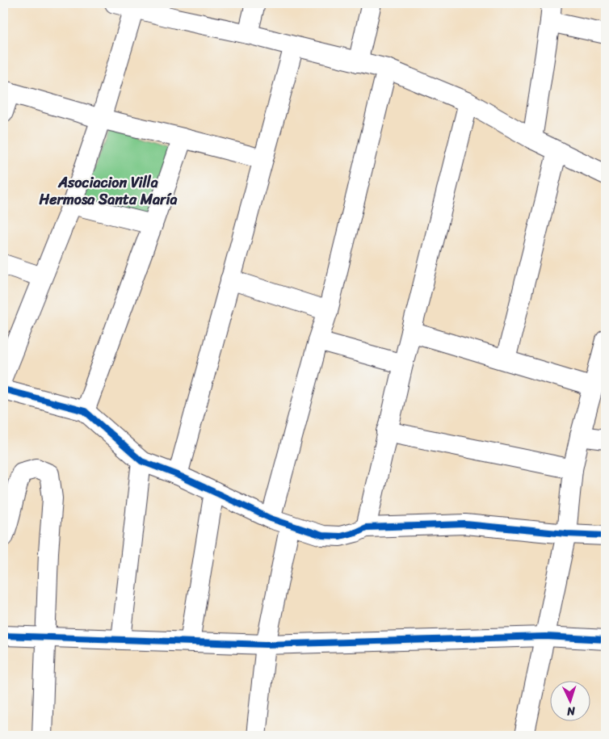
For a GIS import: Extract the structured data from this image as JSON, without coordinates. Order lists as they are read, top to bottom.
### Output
{
  "districts": ["Asociacion Villa Hermosa Santa María"],
  "north": "bottom"
}
